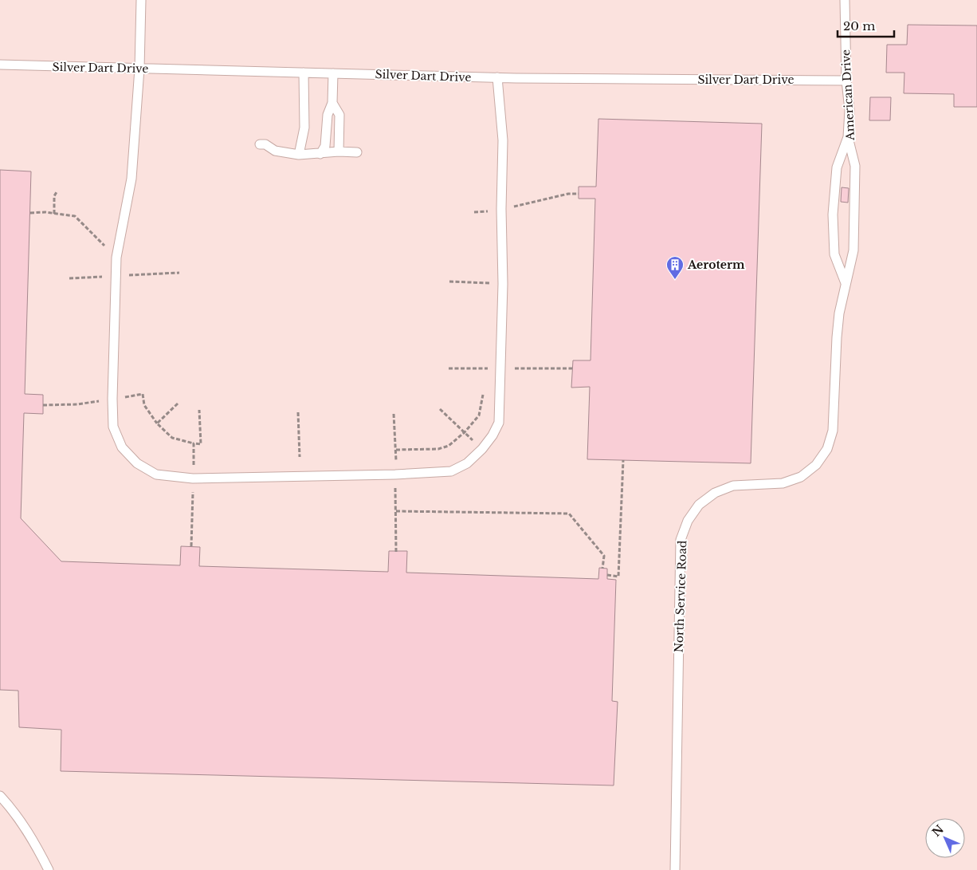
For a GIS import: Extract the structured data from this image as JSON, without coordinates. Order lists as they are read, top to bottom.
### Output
{
  "streets": {
    "lane": ["Silver Dart Drive", "American Drive", "North Service Road"]
  },
  "crossings": [
    ["Silver Dart Drive", "American Drive"],
    ["American Drive", "North Service Road"]
  ],
  "places": {
    "building": ["Aeroterm"]
  },
  "scale_bar": "20 m",
  "north": "top left"
}
